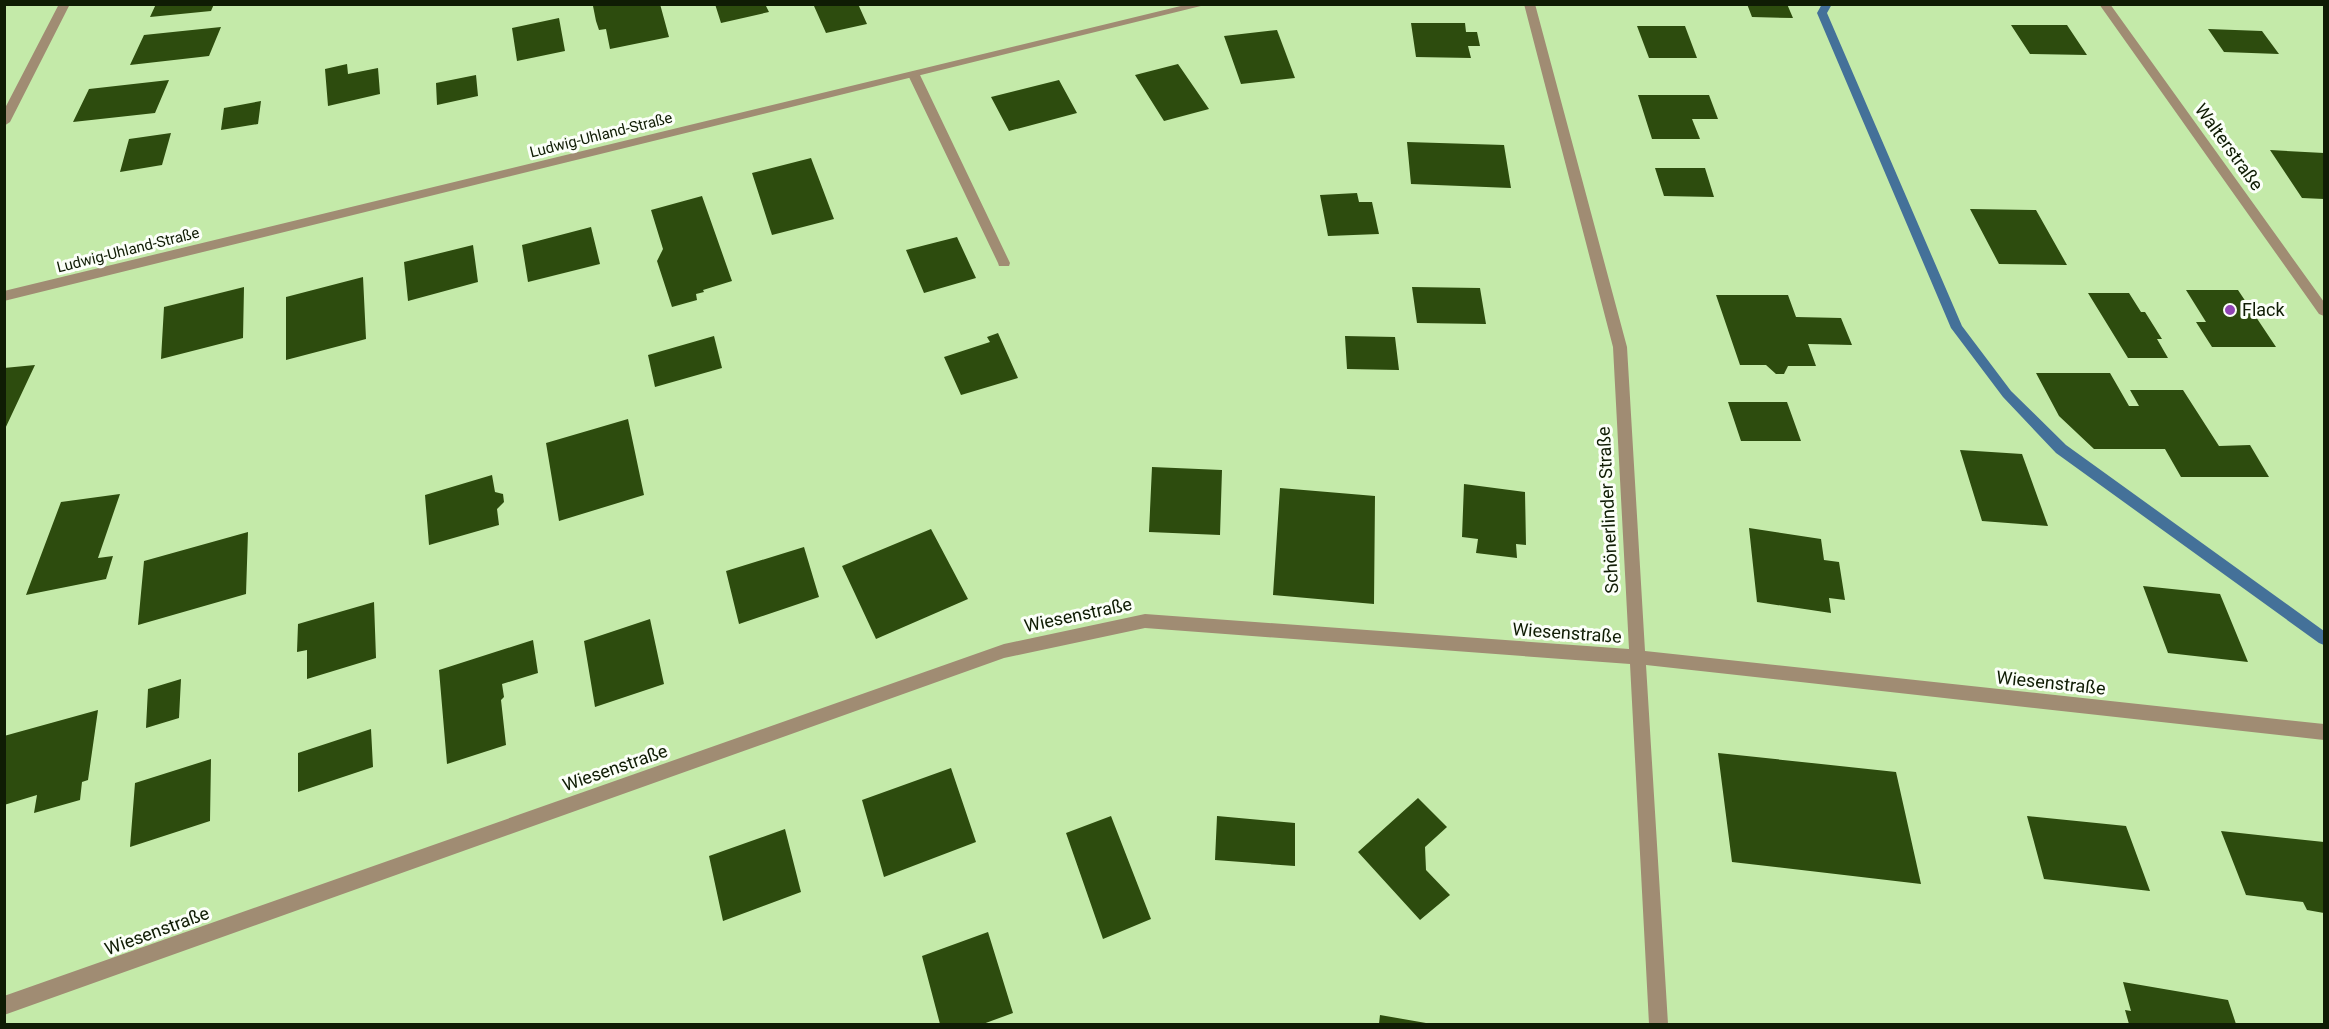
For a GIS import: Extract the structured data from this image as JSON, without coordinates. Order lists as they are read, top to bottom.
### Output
{
  "streets": {
    "street": [
      "Ludwig-Uhland-Straße",
      "Walterstraße",
      "Schönerlinder Straße",
      "Wiesenstraße"
    ]
  },
  "crossings": [
    ["Schönerlinder Straße", "Wiesenstraße"]
  ],
  "places": ["Flack"]
}
